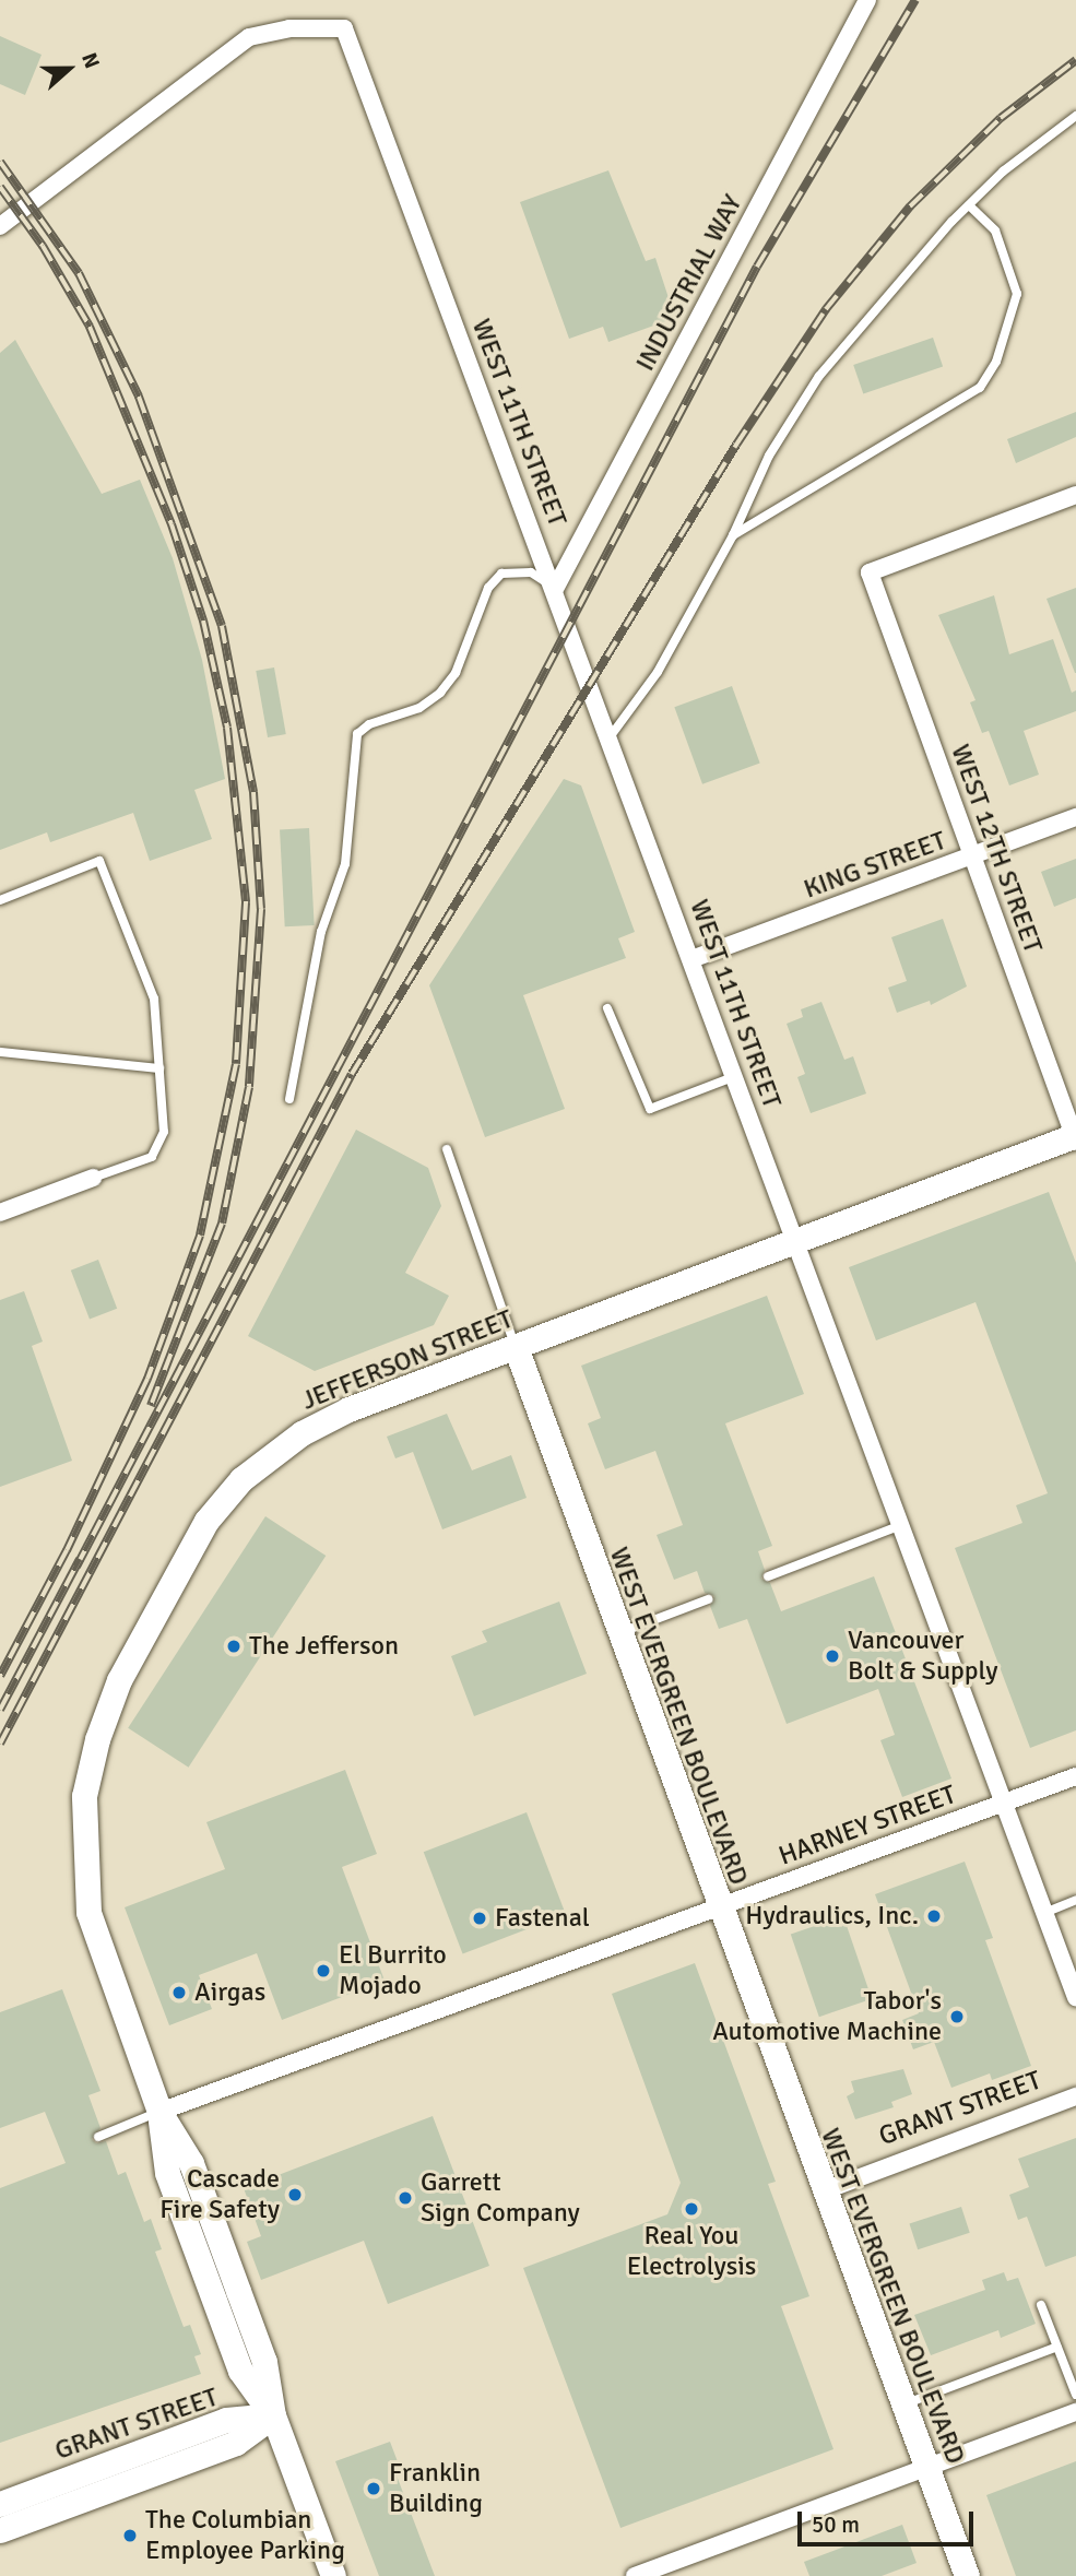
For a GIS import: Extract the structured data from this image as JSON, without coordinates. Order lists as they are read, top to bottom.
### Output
{
  "streets": {
    "street": [
      "INDUSTRIAL WAY",
      "WEST 11TH STREET",
      "WEST 12TH STREET",
      "KING STREET",
      "JEFFERSON STREET",
      "WEST EVERGREEN BOULEVARD",
      "HARNEY STREET",
      "GRANT STREET"
    ]
  },
  "crossings": [
    ["INDUSTRIAL WAY", "WEST 11TH STREET"],
    ["WEST 11TH STREET", "KING STREET"],
    ["WEST 11TH STREET", "JEFFERSON STREET"],
    ["WEST 11TH STREET", "HARNEY STREET"],
    ["WEST 12TH STREET", "KING STREET"],
    ["WEST 12TH STREET", "JEFFERSON STREET"],
    ["JEFFERSON STREET", "WEST EVERGREEN BOULEVARD"],
    ["JEFFERSON STREET", "HARNEY STREET"],
    ["JEFFERSON STREET", "GRANT STREET"],
    ["WEST EVERGREEN BOULEVARD", "HARNEY STREET"],
    ["WEST EVERGREEN BOULEVARD", "GRANT STREET"]
  ],
  "places": [
    "The Jefferson",
    "Vancouver Bolt & Supply",
    "Hydraulics, Inc.",
    "Fastenal",
    "El Burrito Mojado",
    "Airgas",
    "Tabor's Automotive Machine",
    "Cascade Fire Safety",
    "Garrett Sign Company",
    "Real You Electrolysis",
    "Franklin Building",
    "The Columbian Employee Parking"
  ],
  "scale_bar": "50 m",
  "north": "right"
}
